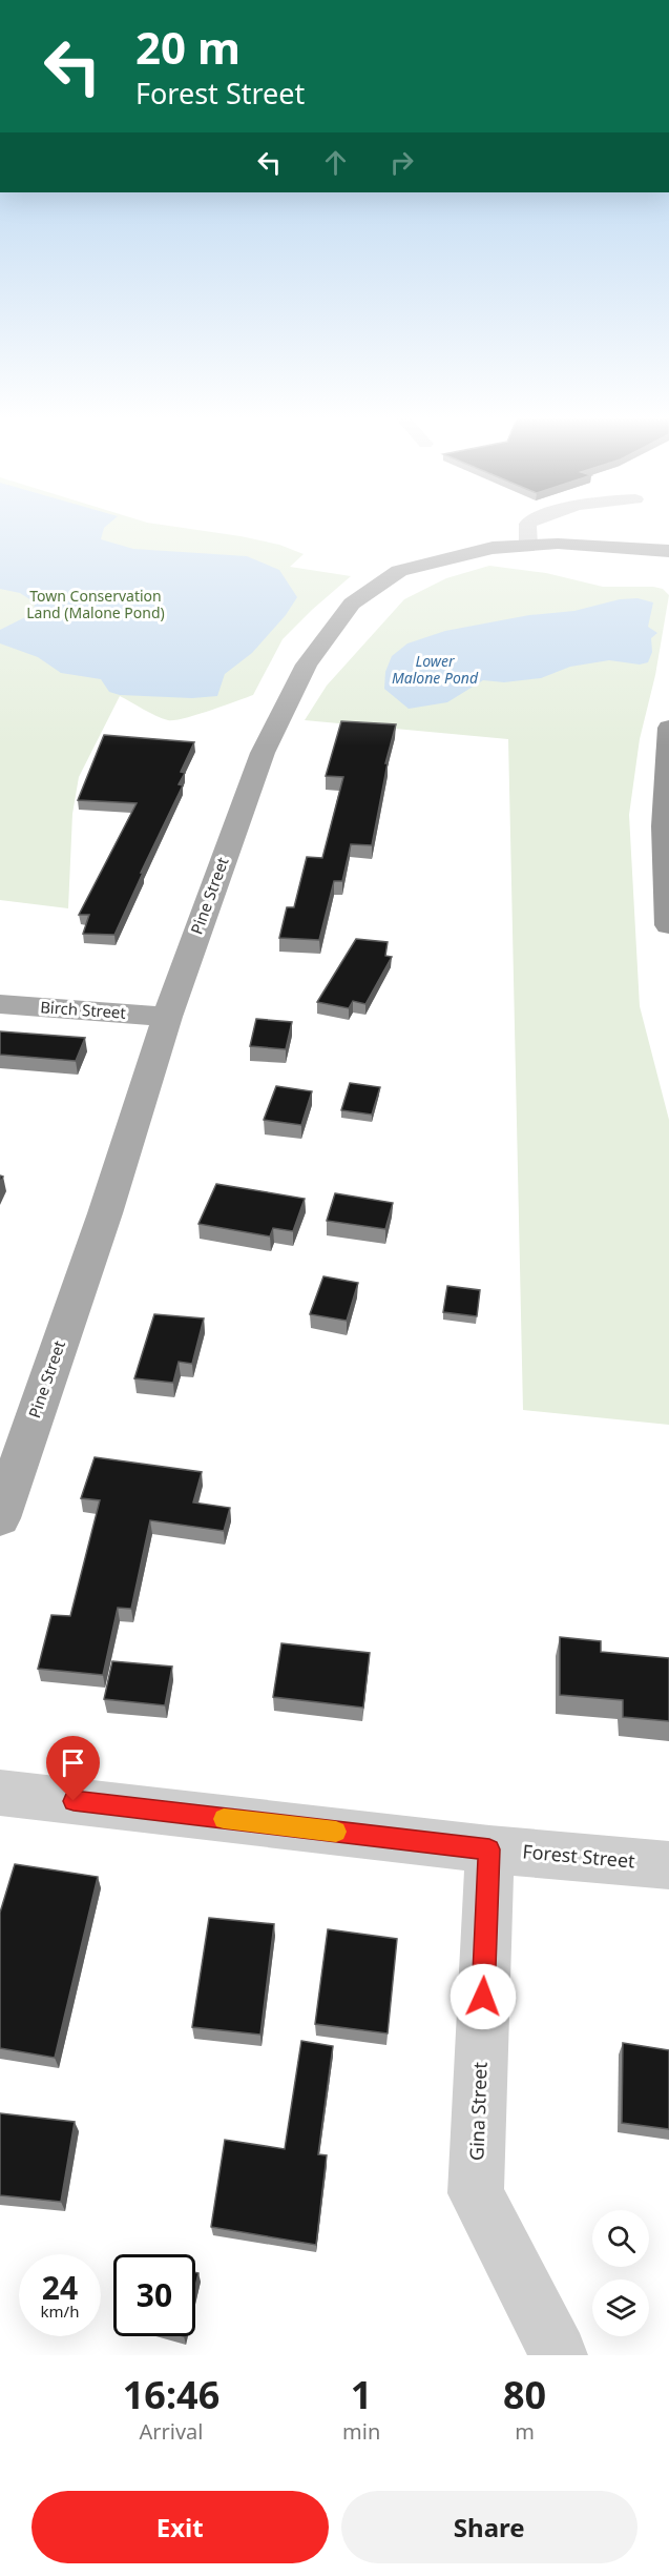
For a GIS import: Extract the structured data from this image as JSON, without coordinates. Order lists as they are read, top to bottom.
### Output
{
  "streets": {
    "main road": ["Pine Street", "Birch Street"],
    "street": ["Forest Street", "Gina Street"]
  },
  "crossings": [
    ["Pine Street", "Birch Street"],
    ["Forest Street", "Gina Street"]
  ],
  "water": ["Lower Malone Pond"],
  "parks": ["Town Conservation Land (Malone Pond)"],
  "page": {
    "turn": ["20 m", "Forest Street"],
    "speed": "24 km/h",
    "limit": "30",
    "eta": [
      "16:46",
      "Arrival",
      "1",
      "min",
      "80",
      "m"
    ],
    "buttons": ["Exit", "Share"]
  }
}
